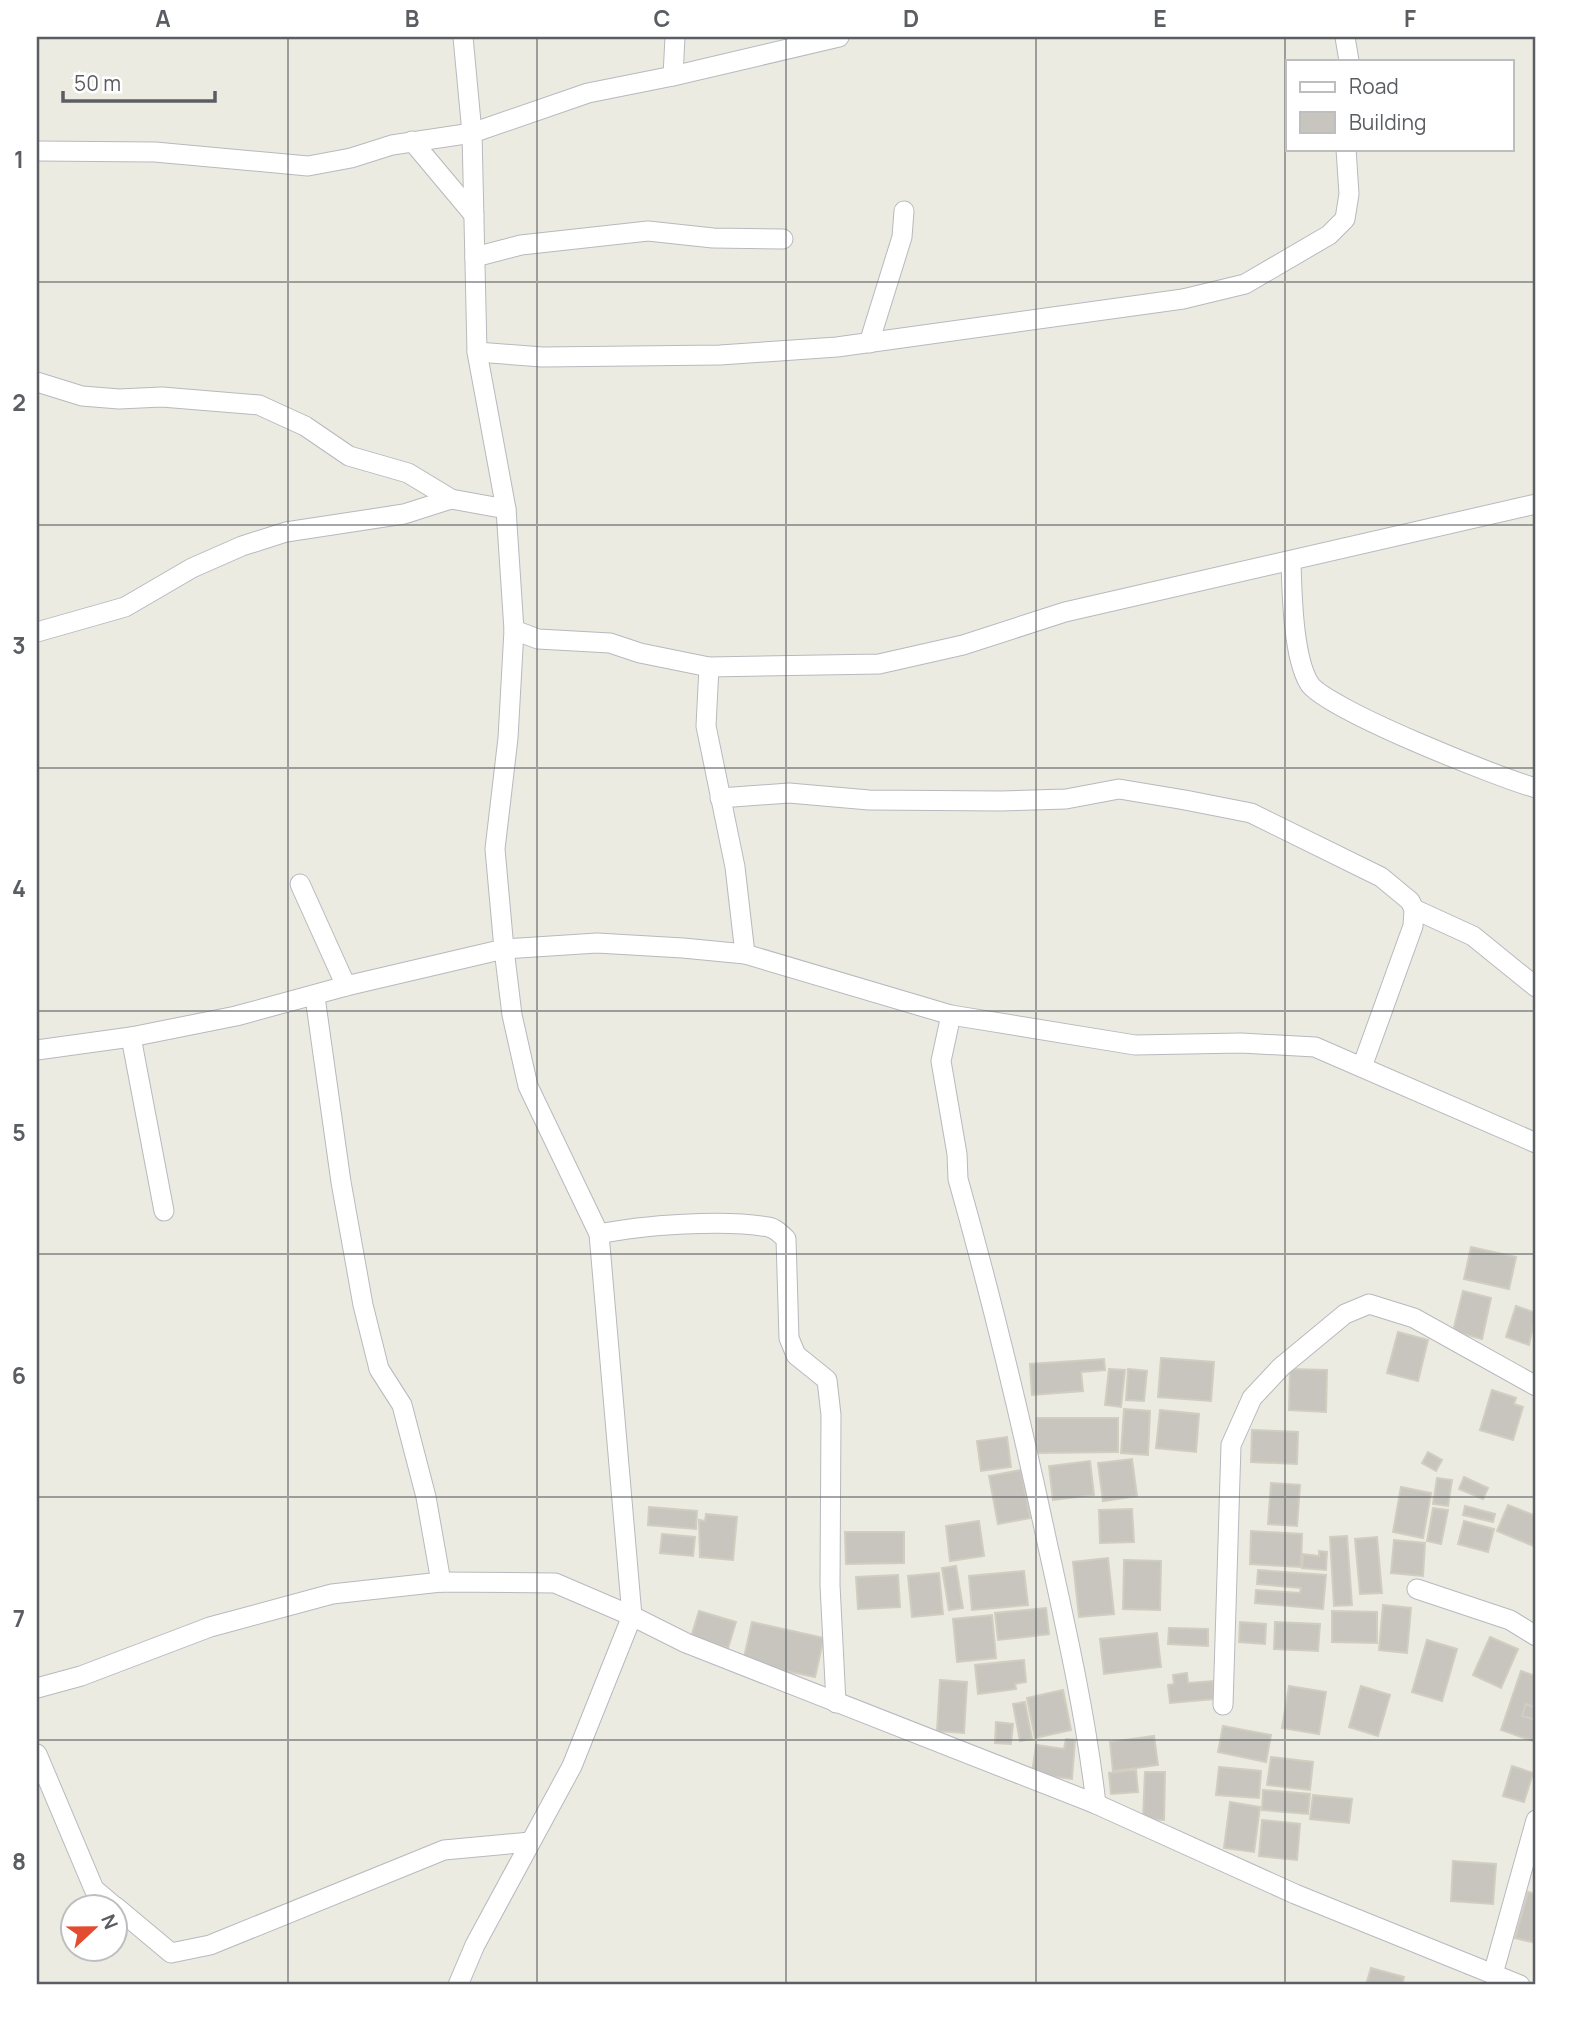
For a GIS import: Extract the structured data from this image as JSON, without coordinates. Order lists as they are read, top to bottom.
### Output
{
  "legend": ["Road", "Building"],
  "scale_bar": "50 m",
  "north": "right",
  "grid": {
    "columns": [
      "A",
      "B",
      "C",
      "D",
      "E",
      "F"
    ],
    "rows": [
      "1",
      "2",
      "3",
      "4",
      "5",
      "6",
      "7",
      "8"
    ]
  }
}
